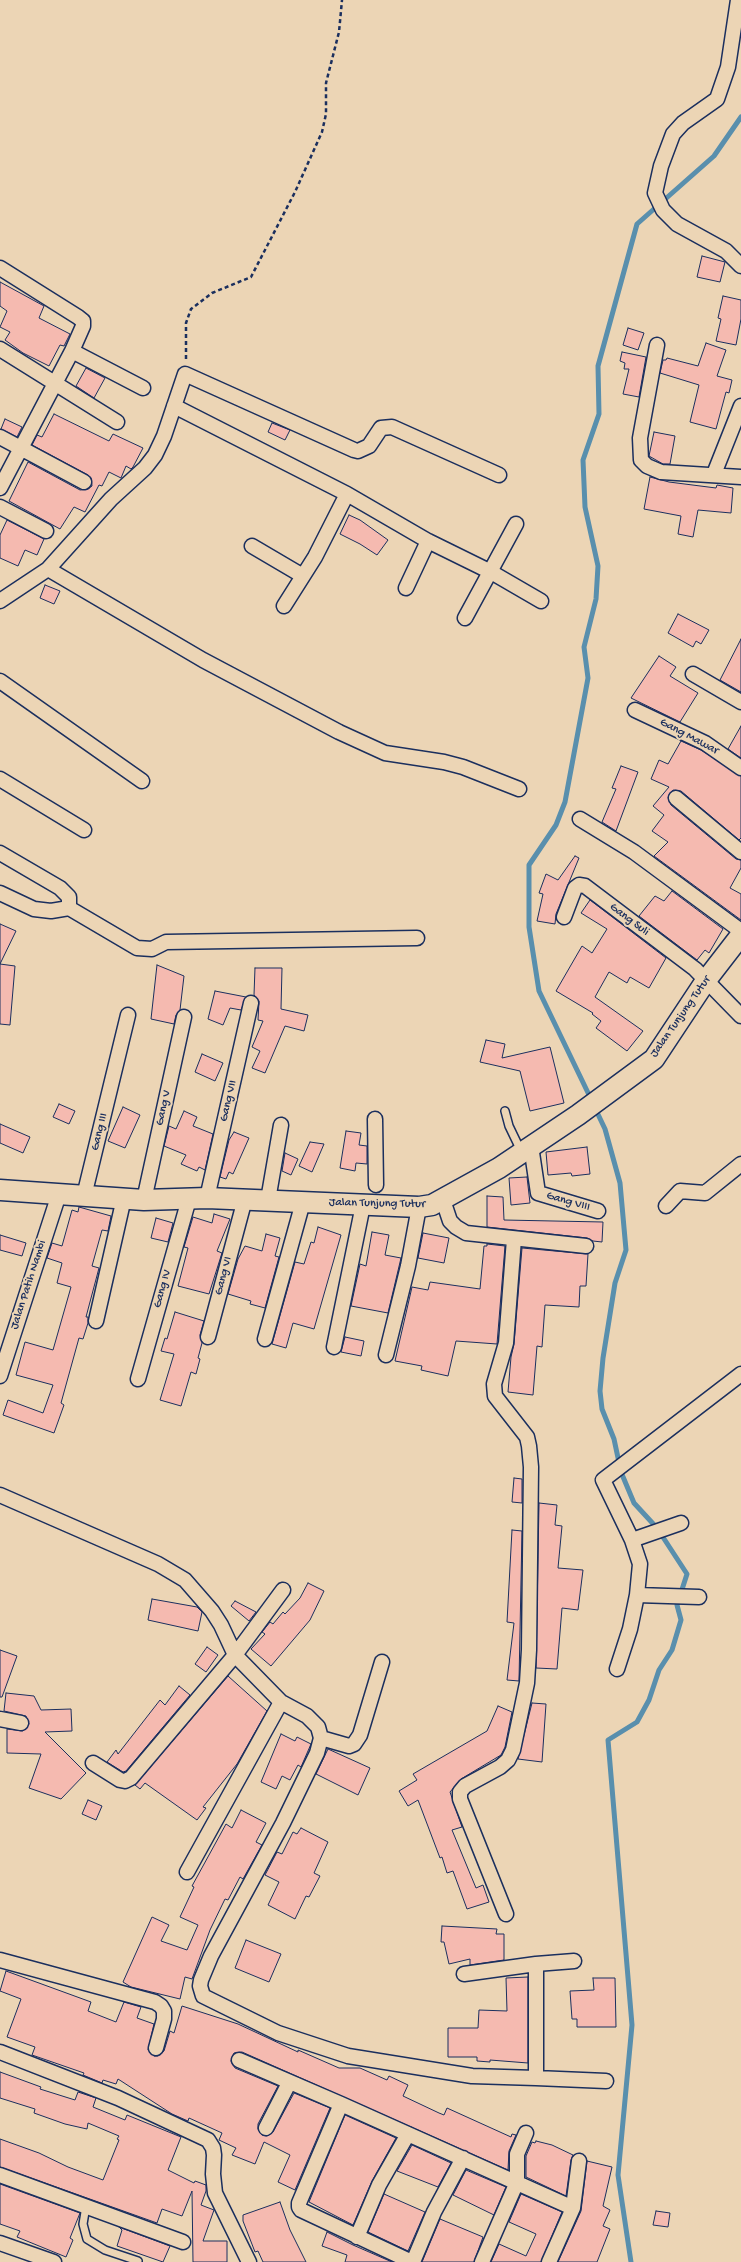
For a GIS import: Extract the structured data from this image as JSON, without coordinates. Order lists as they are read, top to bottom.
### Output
{
  "streets": {
    "street": [
      "Gang Mawar",
      "Gang Suli",
      "Jalan Tunjung Tutur",
      "Gang VII",
      "Gang V",
      "Gang III",
      "Gang VIII",
      "Gang VI",
      "Jalan Patih Nambi",
      "Gang IV"
    ]
  },
  "crossings": [
    ["Gang Suli", "Jalan Tunjung Tutur"],
    ["Jalan Tunjung Tutur", "Gang VII"],
    ["Jalan Tunjung Tutur", "Gang V"],
    ["Jalan Tunjung Tutur", "Gang III"],
    ["Jalan Tunjung Tutur", "Gang VIII"],
    ["Jalan Tunjung Tutur", "Gang VI"],
    ["Jalan Tunjung Tutur", "Jalan Patih Nambi"],
    ["Jalan Tunjung Tutur", "Gang IV"],
    ["Gang VII", "Gang IV"]
  ]
}
